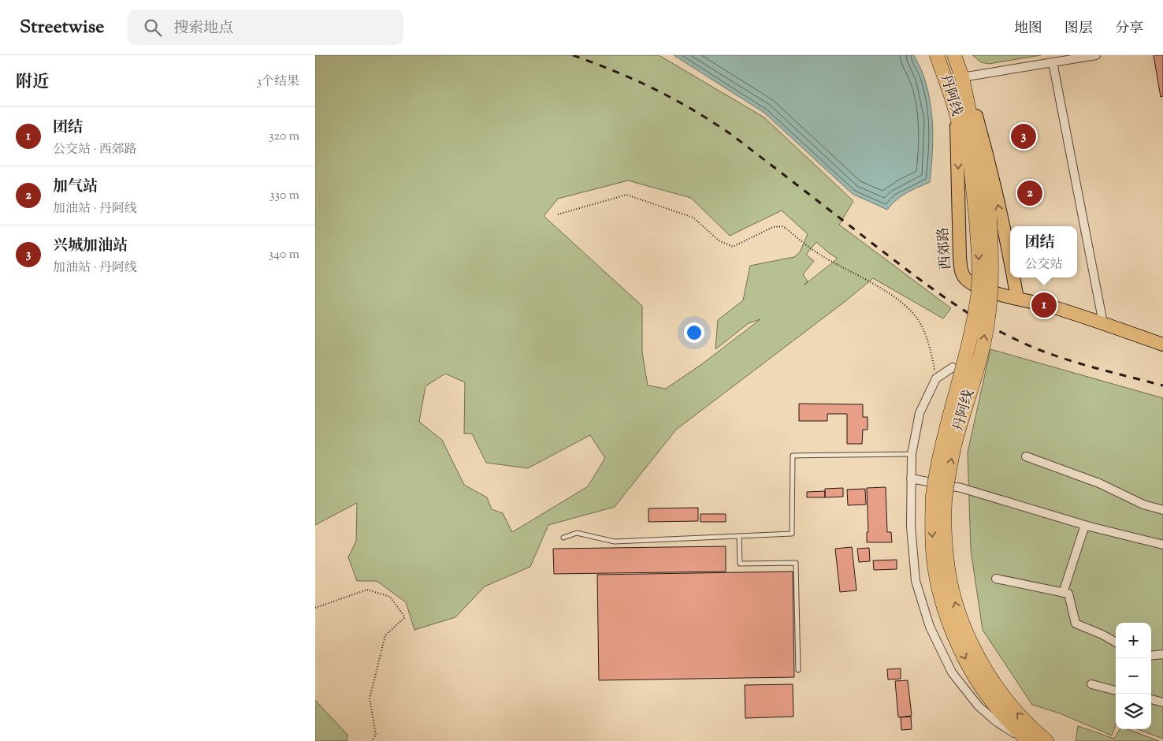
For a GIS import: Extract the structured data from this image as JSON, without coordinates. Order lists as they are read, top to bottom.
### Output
{
  "streets": {
    "highway": ["丹阿线"],
    "main road": ["西郊路"]
  },
  "crossings": [
    ["丹阿线", "西郊路"]
  ],
  "page": {
    "header": "Streetwise",
    "search": "搜索地点",
    "nav": ["地图", "图层", "分享"],
    "heading": ["附近", "3个结果"],
    "list": [
      {
        "mark": "1",
        "name": "团结",
        "note": "公交站 · 西郊路",
        "value": "320 m"
      },
      {
        "mark": "2",
        "name": "加气站",
        "note": "加油站 · 丹阿线",
        "value": "330 m"
      },
      {
        "mark": "3",
        "name": "兴城加油站",
        "note": "加油站 · 丹阿线",
        "value": "340 m"
      }
    ],
    "pins": ["3", "2", "1"],
    "popup": ["团结", "公交站"],
    "map_buttons": ["+", "−"]
  }
}
